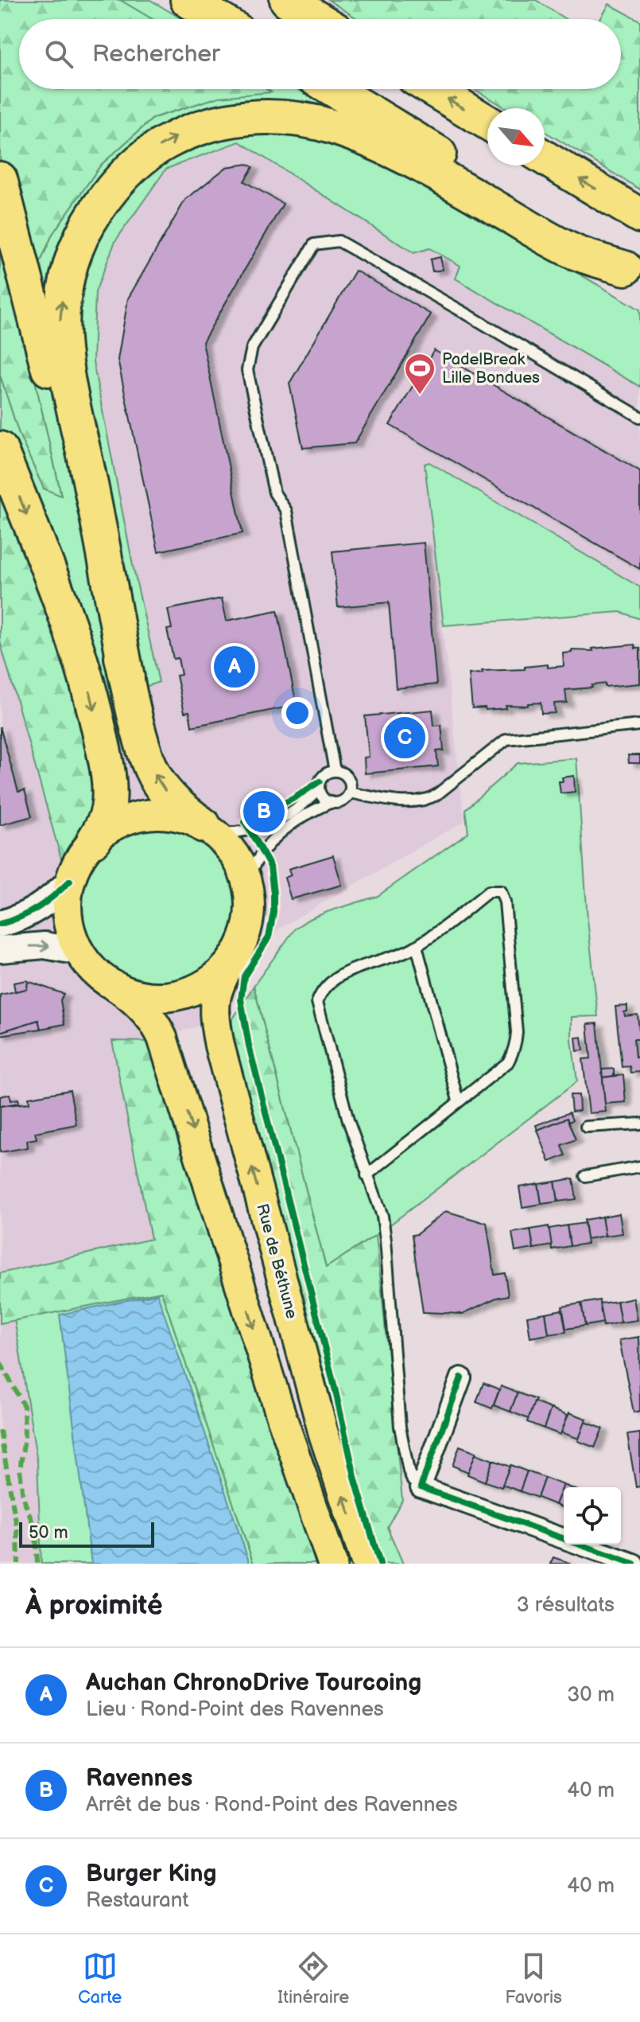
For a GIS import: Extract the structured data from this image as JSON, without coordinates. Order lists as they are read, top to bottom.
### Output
{
  "streets": {
    "main road": ["Rue de Béthune"]
  },
  "places": {
    "sports": ["PadelBreak Lille Bondues"]
  },
  "scale_bar": "50 m",
  "north": "bottom right",
  "page": {
    "search": "Rechercher",
    "pins": ["A", "C", "B"],
    "scale": "50 m",
    "heading": ["À proximité", "3 résultats"],
    "list": [
      {
        "mark": "A",
        "name": "Auchan ChronoDrive Tourcoing",
        "note": "Lieu · Rond-Point des Ravennes",
        "value": "30 m"
      },
      {
        "mark": "B",
        "name": "Ravennes",
        "note": "Arrêt de bus · Rond-Point des Ravennes",
        "value": "40 m"
      },
      {
        "mark": "C",
        "name": "Burger King",
        "note": "Restaurant",
        "value": "40 m"
      }
    ],
    "nav": ["Carte", "Itinéraire", "Favoris"]
  }
}
